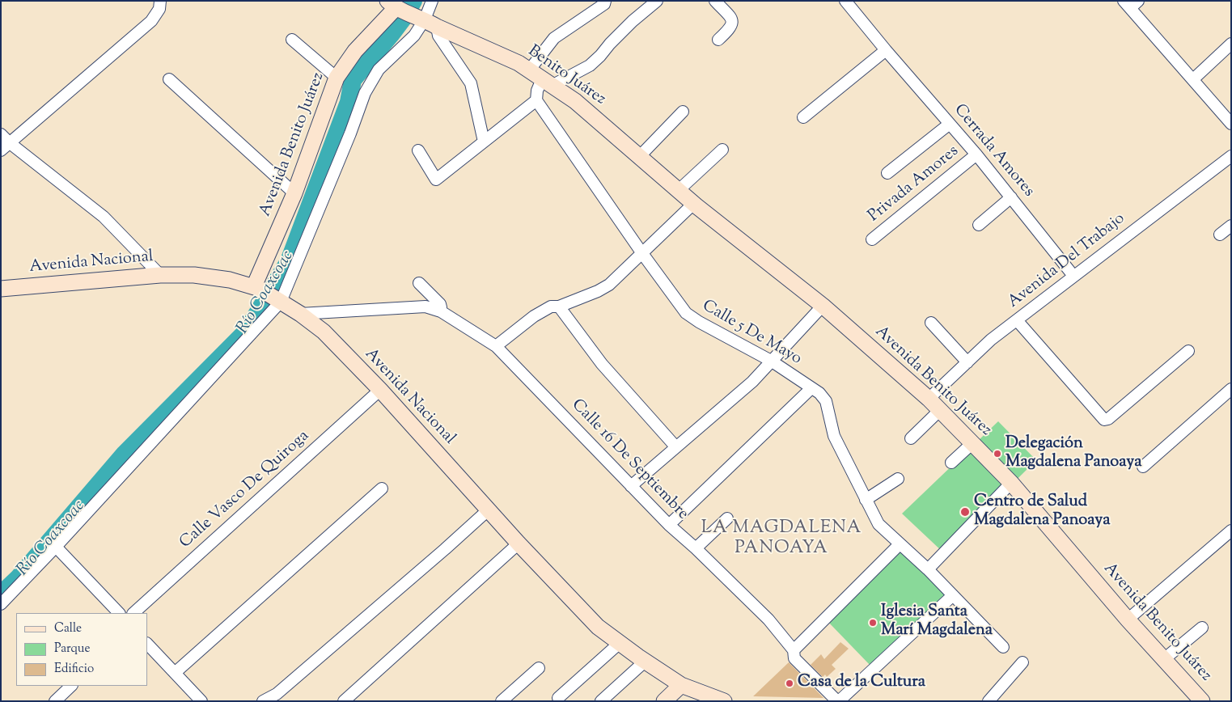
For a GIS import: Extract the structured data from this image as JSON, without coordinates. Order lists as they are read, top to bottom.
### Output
{
  "streets": {
    "street": [
      "Benito Juárez",
      "Avenida Benito Juárez",
      "Cerrada Amores",
      "Privada Amores",
      "Avenida Del Trabajo",
      "Avenida Nacional",
      "Calle 5 De Mayo",
      "Calle 16 De Septiembre",
      "Calle Vasco De Quiroga"
    ]
  },
  "crossings": [
    ["Benito Juárez", "Avenida Benito Juárez"],
    ["Avenida Benito Juárez", "Avenida Del Trabajo"],
    ["Avenida Benito Juárez", "Avenida Nacional"],
    ["Cerrada Amores", "Privada Amores"],
    ["Cerrada Amores", "Avenida Del Trabajo"],
    ["Avenida Nacional", "Calle Vasco De Quiroga"]
  ],
  "districts": ["LA MAGDALENA PANOAYA"],
  "water": ["Río Coaxcoac"],
  "places": [
    "Delegación Magdalena Panoaya",
    "Centro de Salud Magdalena Panoaya",
    "Iglesia Santa Marí Magdalena",
    "Casa de la Cultura"
  ],
  "legend": ["Calle", "Parque", "Edificio"]
}
